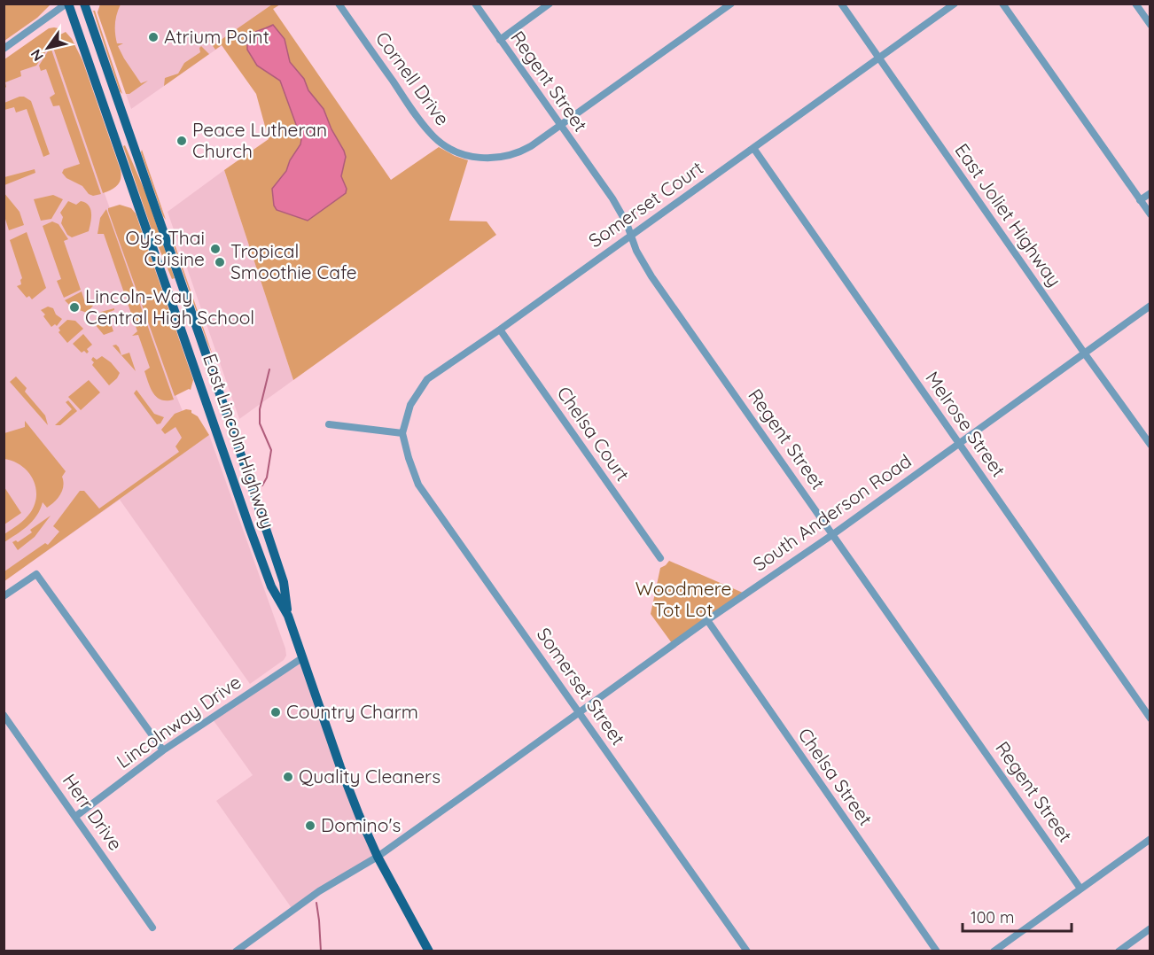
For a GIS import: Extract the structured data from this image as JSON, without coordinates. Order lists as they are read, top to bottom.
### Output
{
  "streets": {
    "main road": ["East Lincoln Highway"],
    "street": [
      "Cornell Drive",
      "Regent Street",
      "Somerset Court",
      "East Joliet Highway",
      "Melrose Street",
      "Chelsa Court",
      "South Anderson Road",
      "Somerset Street",
      "Lincolnway Drive",
      "Chelsa Street",
      "Herr Drive"
    ]
  },
  "crossings": [
    ["Cornell Drive", "Regent Street"],
    ["Regent Street", "Somerset Court"],
    ["Regent Street", "South Anderson Road"],
    ["Somerset Court", "East Joliet Highway"],
    ["Somerset Court", "Melrose Street"],
    ["Somerset Court", "Chelsa Court"],
    ["Somerset Court", "Somerset Street"],
    ["East Joliet Highway", "South Anderson Road"],
    ["Melrose Street", "South Anderson Road"],
    ["East Lincoln Highway", "South Anderson Road"],
    ["East Lincoln Highway", "Lincolnway Drive"],
    ["South Anderson Road", "Somerset Street"],
    ["South Anderson Road", "Chelsa Street"],
    ["Lincolnway Drive", "Herr Drive"]
  ],
  "parks": ["Woodmere Tot Lot"],
  "places": [
    "Atrium Point",
    "Peace Lutheran Church",
    "Oy's Thai Cuisine",
    "Tropical Smoothie Cafe",
    "Lincoln-Way Central High School",
    "Country Charm",
    "Quality Cleaners",
    "Domino's"
  ],
  "scale_bar": "100 m",
  "north": "bottom left"
}
